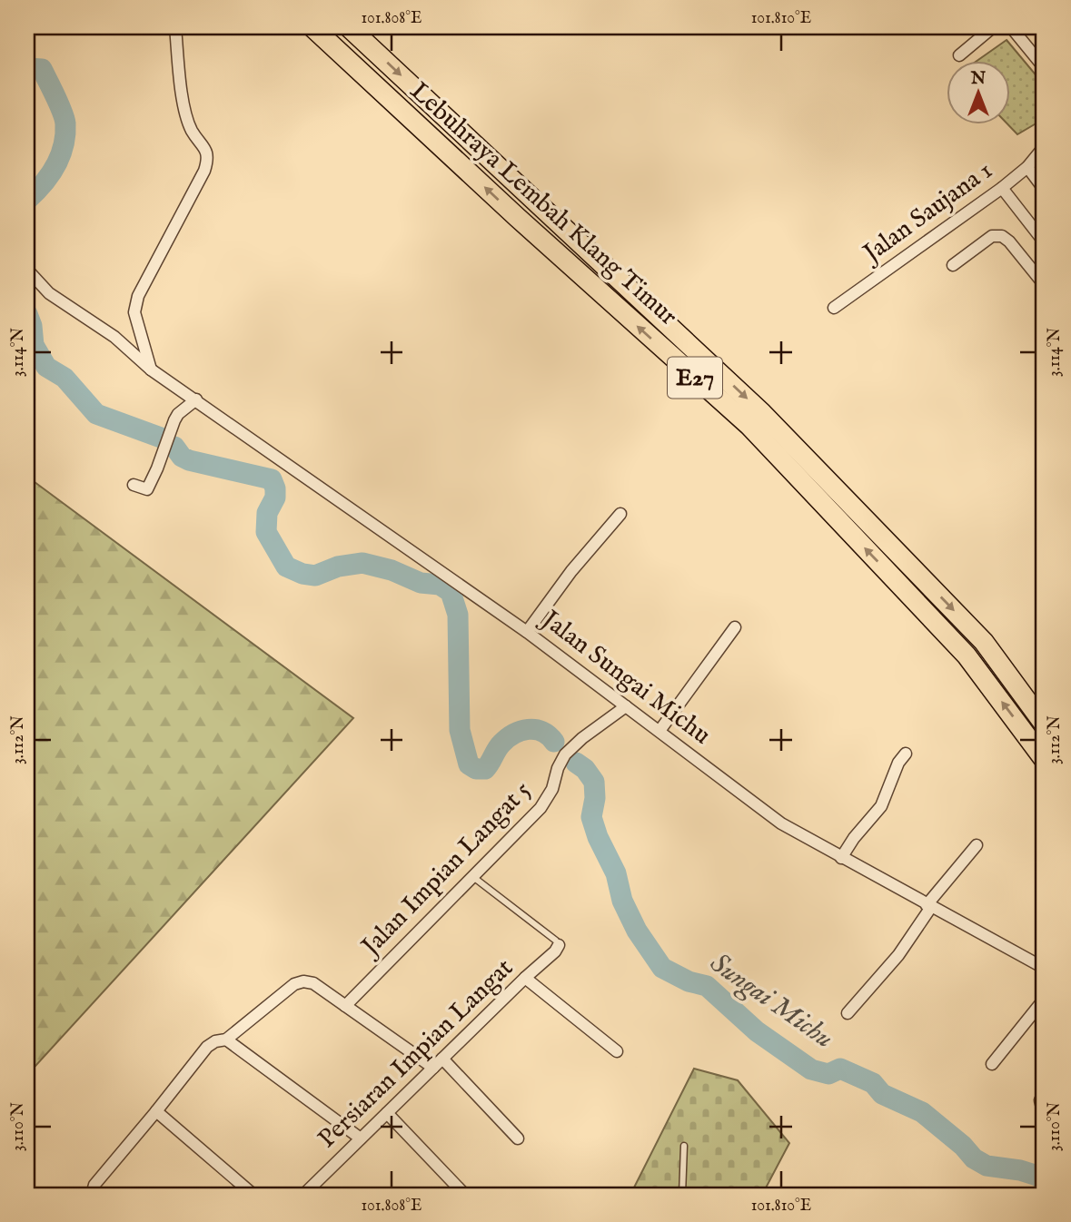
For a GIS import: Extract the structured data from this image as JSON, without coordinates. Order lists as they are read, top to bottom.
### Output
{
  "streets": {
    "highway": ["Lebuhraya Lembah Klang Timur", "E27"],
    "street": [
      "Jalan Saujana 1",
      "Jalan Sungai Michu",
      "Jalan Impian Langat 5",
      "Persiaran Impian Langat"
    ]
  },
  "crossings": [
    ["Jalan Sungai Michu", "Jalan Impian Langat 5"]
  ],
  "water": ["Sungai Michu"],
  "north": "top",
  "coordinates": [
    "101.808°E",
    "101.810°E",
    "3.114°N",
    "3.112°N",
    "3.110°N"
  ]
}
